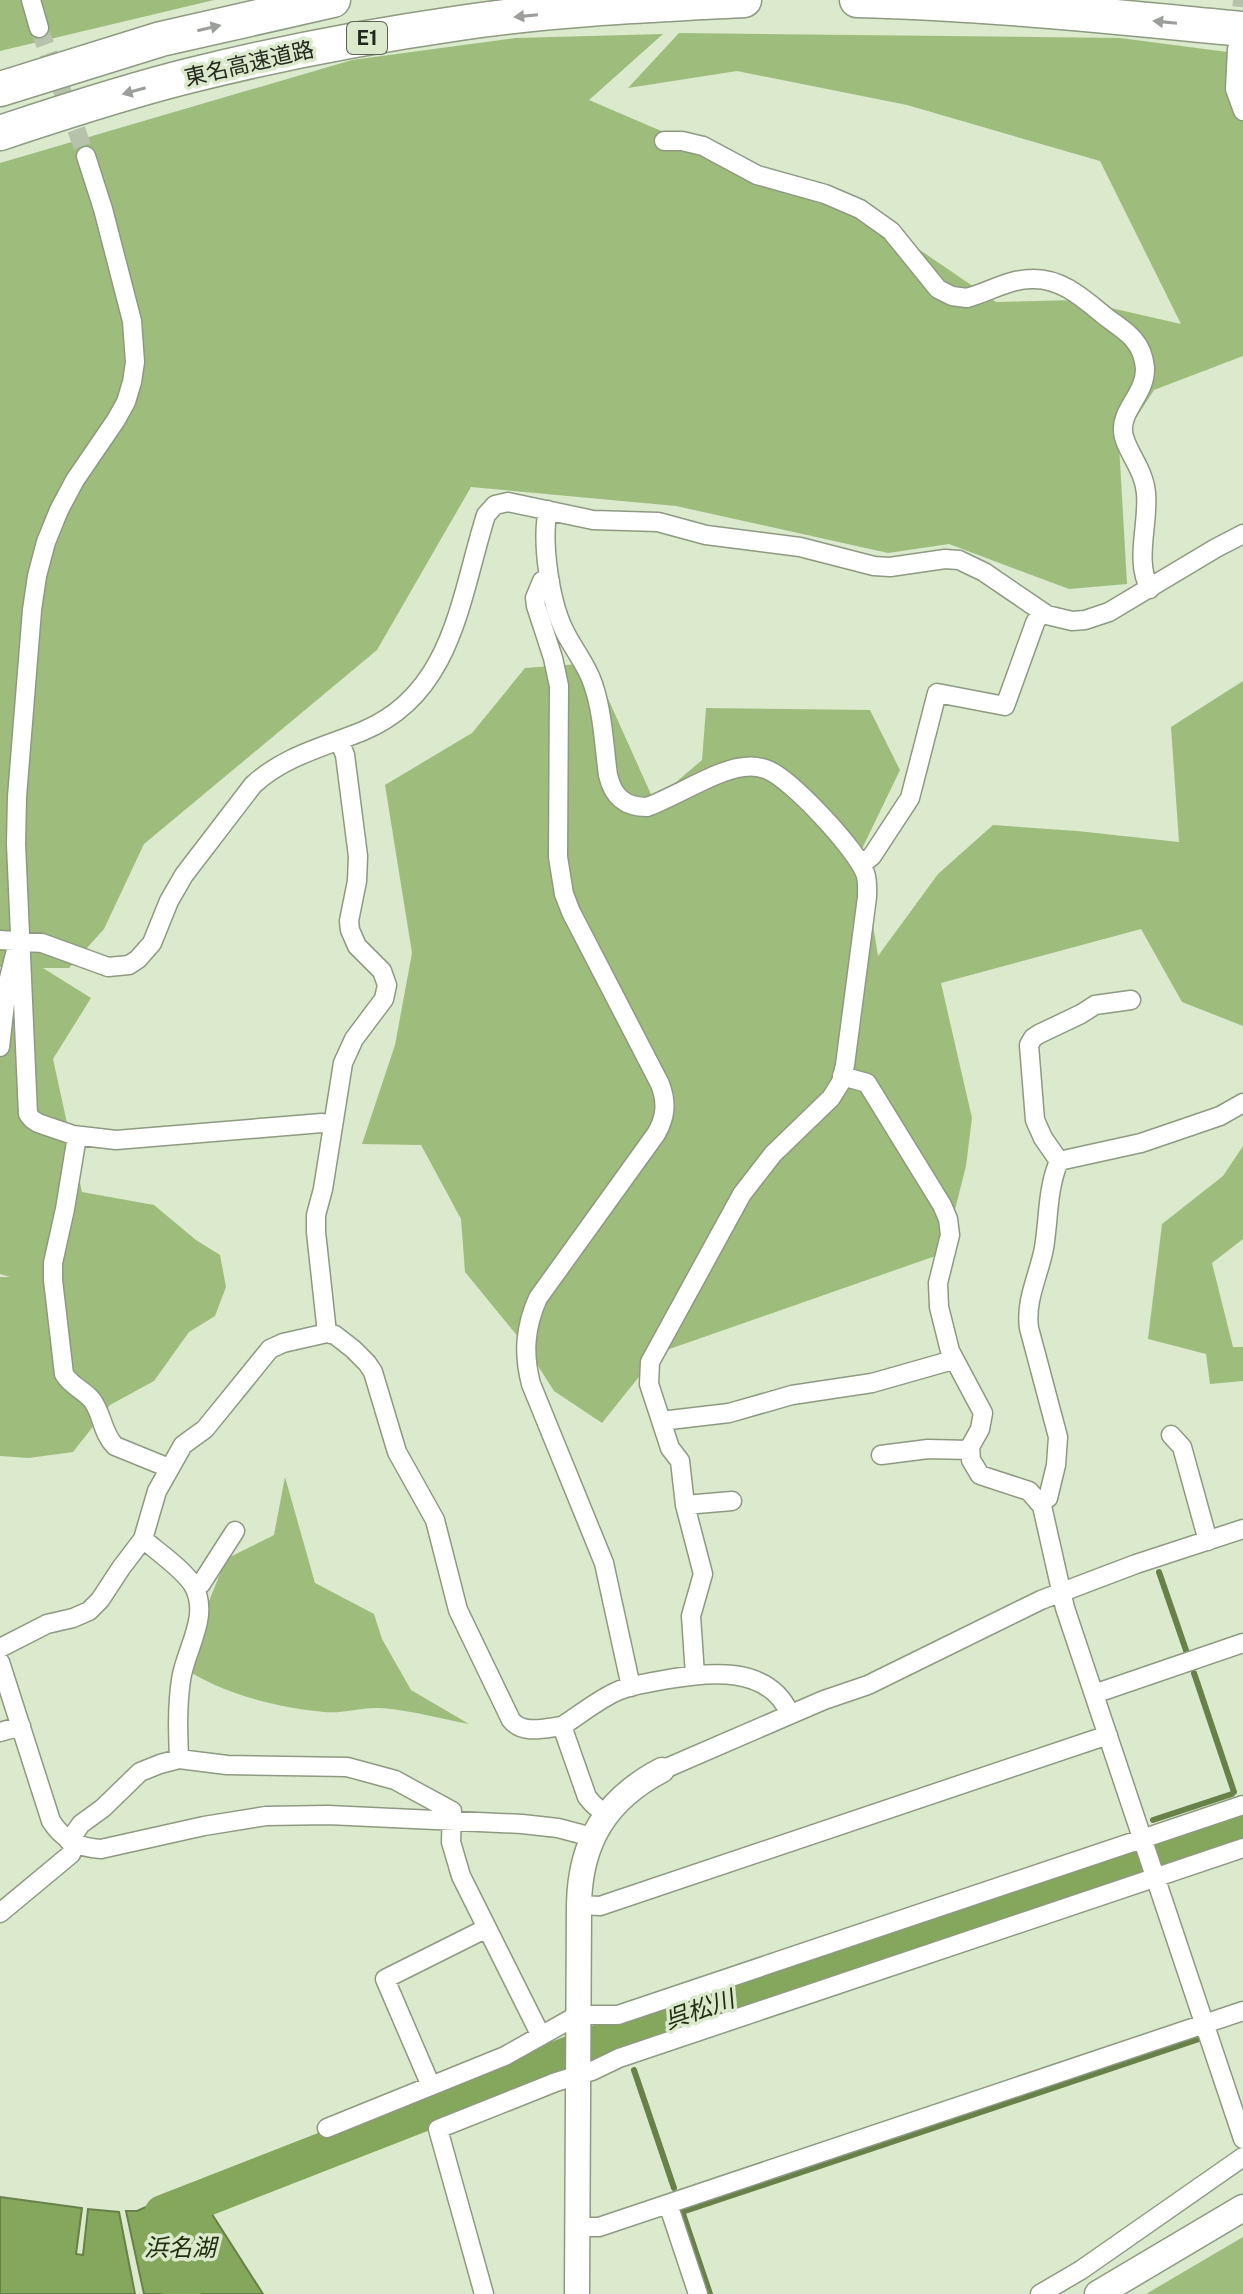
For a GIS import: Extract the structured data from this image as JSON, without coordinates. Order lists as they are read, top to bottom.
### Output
{
  "streets": {
    "highway": ["E1", "東名高速道路"]
  },
  "water": ["呉松川", "浜名湖"]
}
